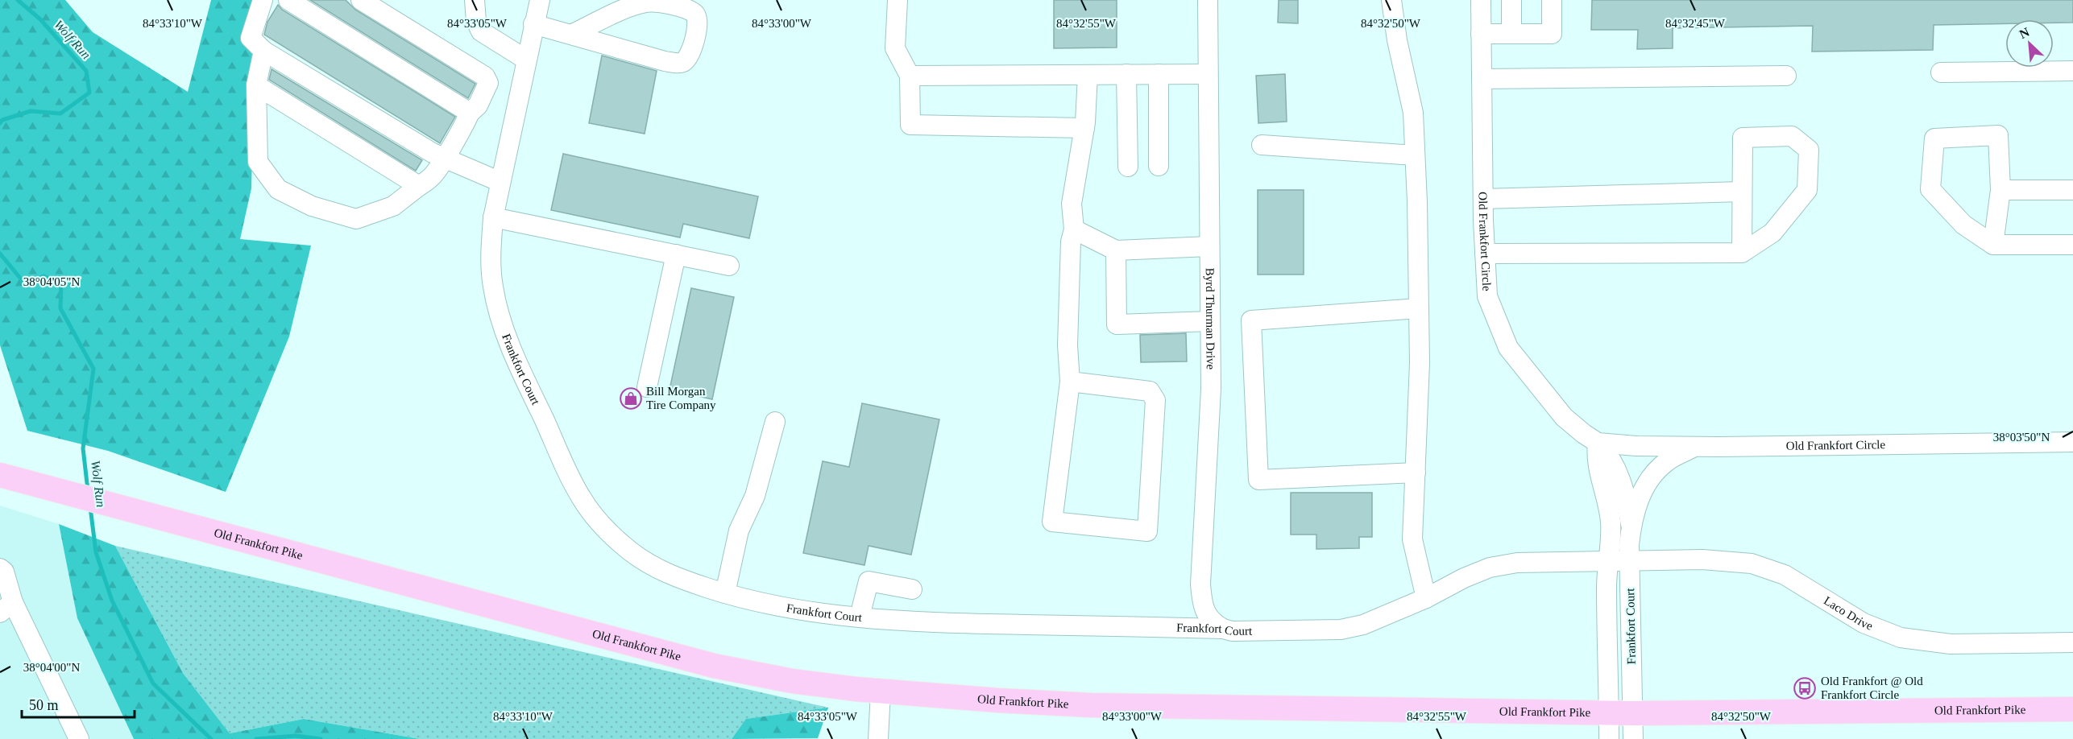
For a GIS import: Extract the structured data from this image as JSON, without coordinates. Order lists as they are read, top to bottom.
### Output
{
  "streets": {
    "main road": ["Old Frankfort Pike"],
    "street": [
      "Old Frankfort Circle",
      "Byrd Thurman Drive",
      "Frankfort Court",
      "Laco Drive"
    ]
  },
  "crossings": [
    ["Byrd Thurman Drive", "Frankfort Court"],
    ["Frankfort Court", "Old Frankfort Pike"],
    ["Frankfort Court", "Laco Drive"]
  ],
  "water": ["Wolf Run"],
  "places": {
    "shop": ["Bill Morgan Tire Company"],
    "bus stop": ["Old Frankfort @ Old Frankfort Circle"]
  },
  "scale_bar": "50 m",
  "north": "top left",
  "coordinates": [
    "84°33'10\"W",
    "84°33'05\"W",
    "84°33'00\"W",
    "84°32'55\"W",
    "84°32'50\"W",
    "84°32'45\"W",
    "38°04'05\"N",
    "38°03'50\"N",
    "38°04'00\"N"
  ]
}
